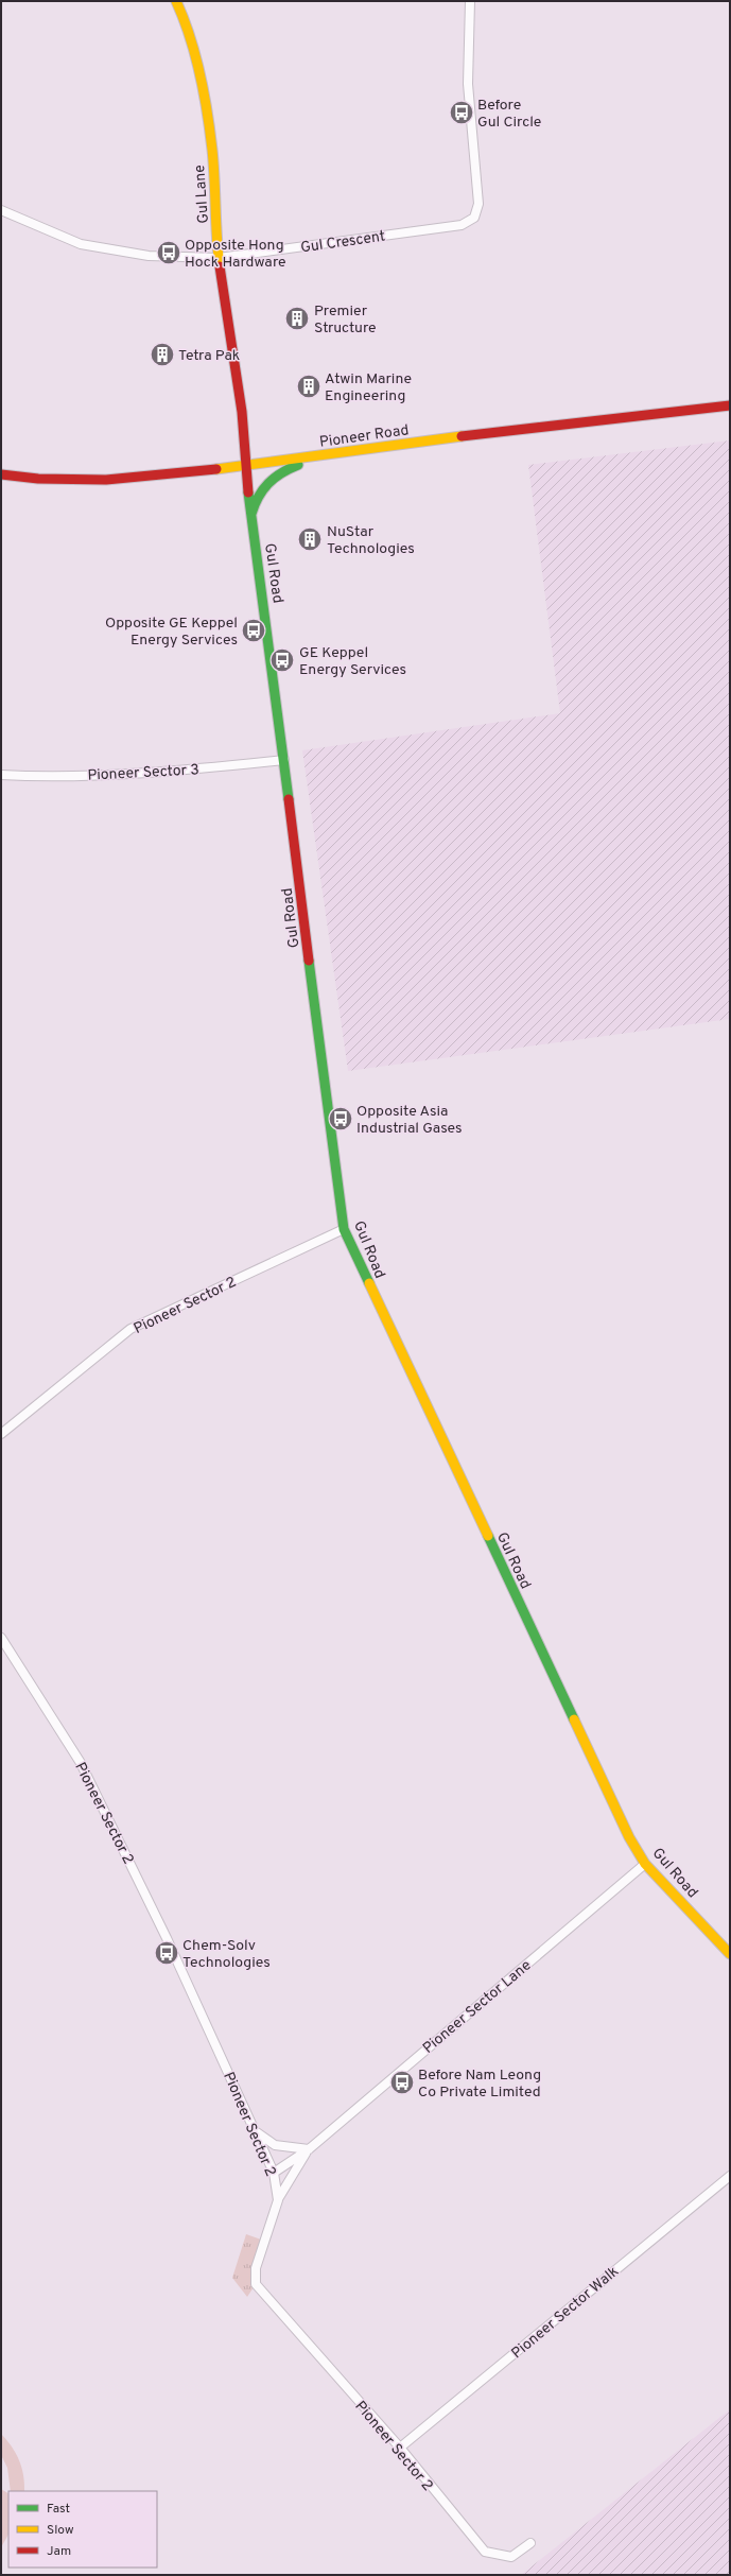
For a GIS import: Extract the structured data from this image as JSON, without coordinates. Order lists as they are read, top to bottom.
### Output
{
  "streets": {
    "street": [
      "Gul Lane",
      "Gul Crescent",
      "Pioneer Road",
      "Gul Road",
      "Pioneer Sector 3",
      "Pioneer Sector 2",
      "Pioneer Sector Lane",
      "Pioneer Sector Walk"
    ]
  },
  "crossings": [
    ["Gul Lane", "Gul Crescent"],
    ["Gul Lane", "Pioneer Road"],
    ["Gul Lane", "Gul Road"],
    ["Pioneer Road", "Gul Road"],
    ["Gul Road", "Pioneer Sector 3"],
    ["Gul Road", "Pioneer Sector 2"],
    ["Gul Road", "Pioneer Sector Lane"],
    ["Pioneer Sector 2", "Pioneer Sector Lane"],
    ["Pioneer Sector 2", "Pioneer Sector Walk"]
  ],
  "places": {
    "bus stop": [
      "Before Gul Circle",
      "Opposite Hong Hock Hardware",
      "Opposite GE Keppel Energy Services",
      "GE Keppel Energy Services",
      "Opposite Asia Industrial Gases",
      "Chem-Solv Technologies",
      "Before Nam Leong Co Private Limited"
    ],
    "building": [
      "Premier Structure",
      "Tetra Pak",
      "Atwin Marine Engineering",
      "NuStar Technologies"
    ]
  },
  "legend": ["Fast", "Slow", "Jam"]
}
